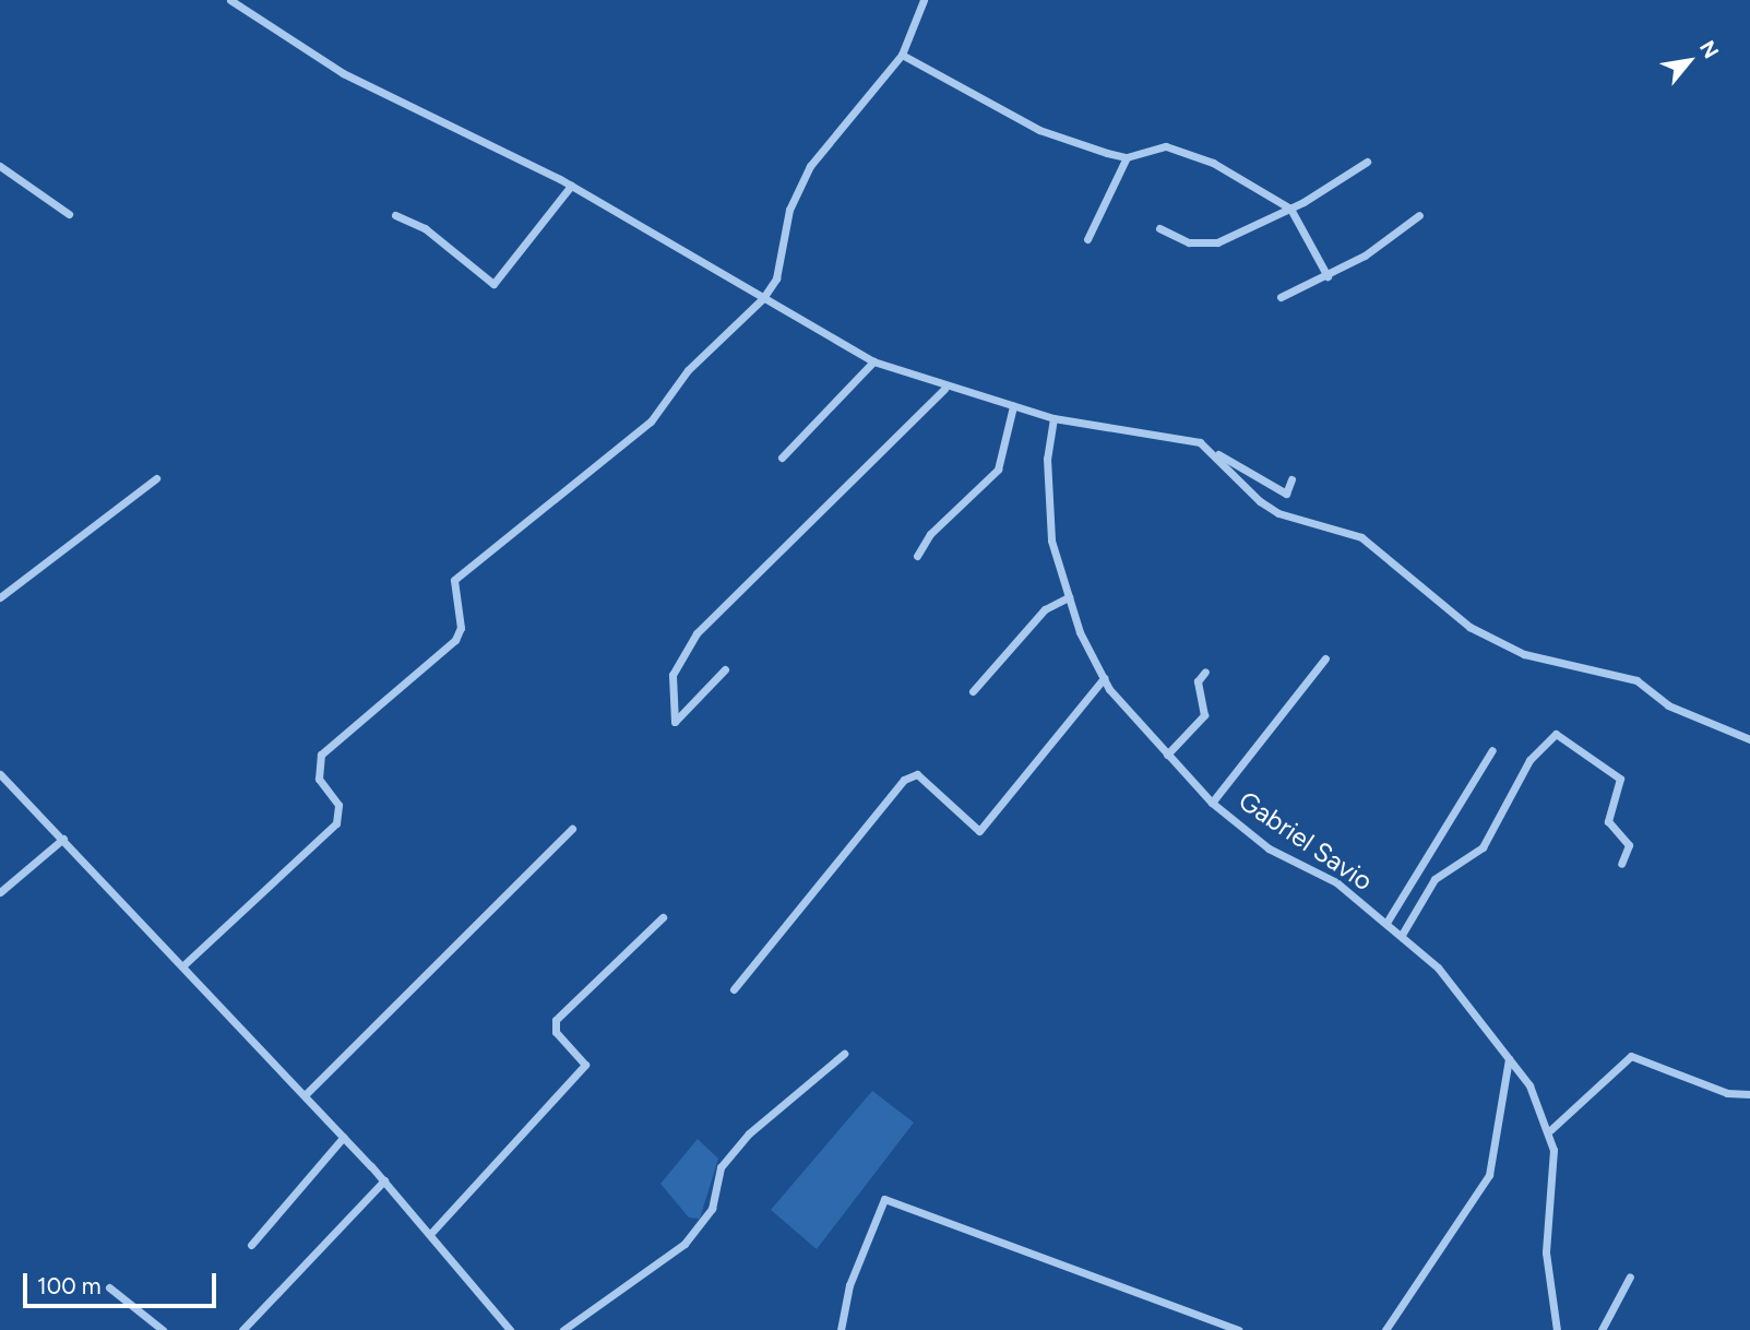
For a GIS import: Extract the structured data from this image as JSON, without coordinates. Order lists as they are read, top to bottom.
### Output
{
  "streets": {
    "street": ["Gabriel Savio"]
  },
  "scale_bar": "100 m",
  "north": "top right"
}
